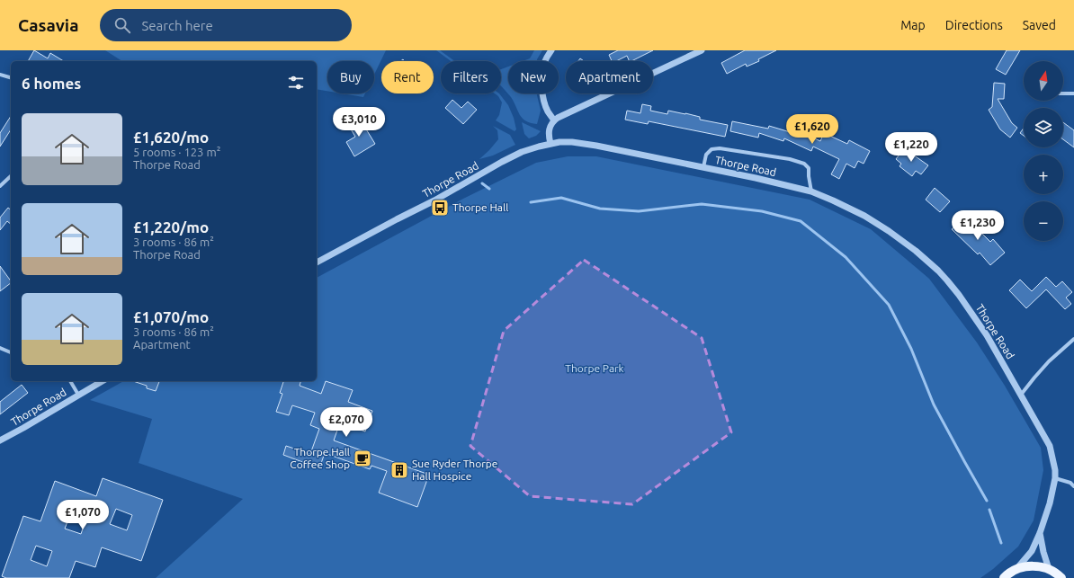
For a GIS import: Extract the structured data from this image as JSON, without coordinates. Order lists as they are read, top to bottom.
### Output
{
  "streets": {
    "street": ["Thorpe Road"]
  },
  "parks": ["Thorpe Park"],
  "places": {
    "bus stop": ["Thorpe Hall"],
    "cafe": ["Thorpe Hall Coffee Shop"],
    "building": ["Sue Ryder Thorpe Hall Hospice"]
  },
  "north": "top",
  "page": {
    "header": "Casavia",
    "search": "Search here",
    "nav": ["Map", "Directions", "Saved"],
    "map_buttons": ["+", "−"],
    "chip": [
      "Buy",
      "Rent",
      "Filters",
      "New",
      "Apartment"
    ],
    "heading": "6 homes",
    "list": [
      {
        "name": "£1,620/mo",
        "note": "5 rooms · 123 m² · Thorpe Road"
      },
      {
        "name": "£1,220/mo",
        "note": "3 rooms · 86 m² · Thorpe Road"
      },
      {
        "name": "£1,070/mo",
        "note": "3 rooms · 86 m² · Apartment"
      }
    ],
    "price": [
      "£3,010",
      "£1,620",
      "£1,220",
      "£1,230",
      "£2,070",
      "£1,070"
    ]
  }
}
